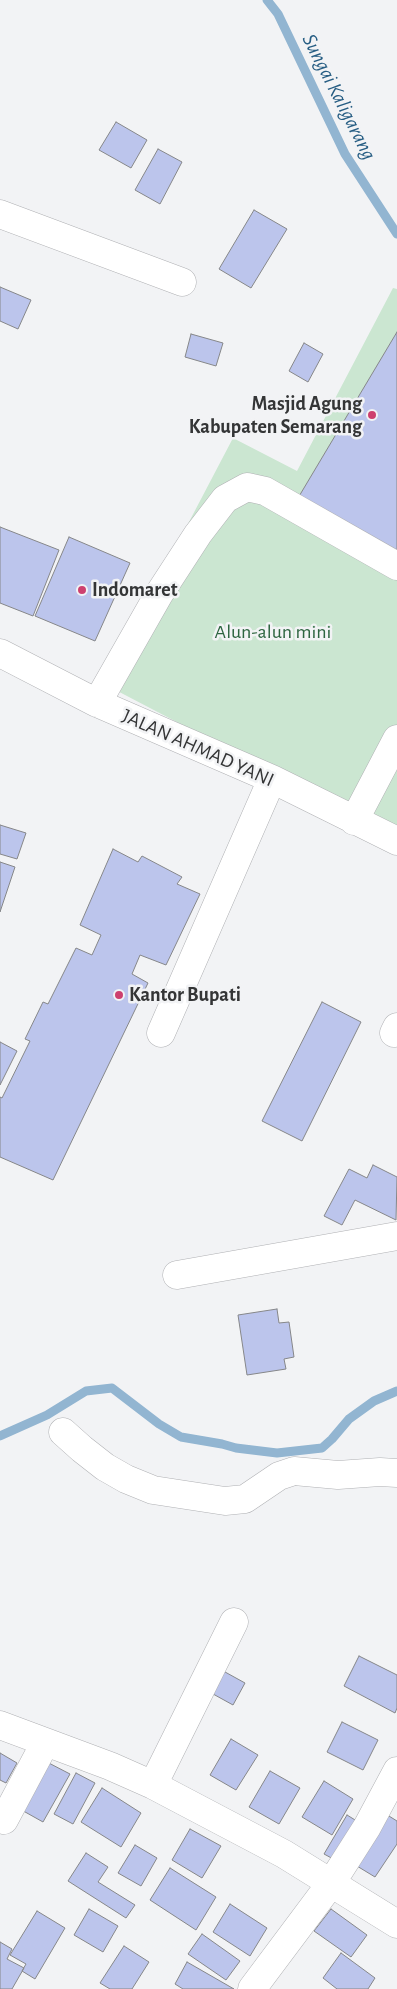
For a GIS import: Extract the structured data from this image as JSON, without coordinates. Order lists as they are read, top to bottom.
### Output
{
  "streets": {
    "street": ["JALAN AHMAD YANI"]
  },
  "water": ["Sungai Kaligarang"],
  "parks": ["Alun-alun mini"],
  "places": ["Masjid Agung Kabupaten Semarang", "Indomaret", "Kantor Bupati"]
}
